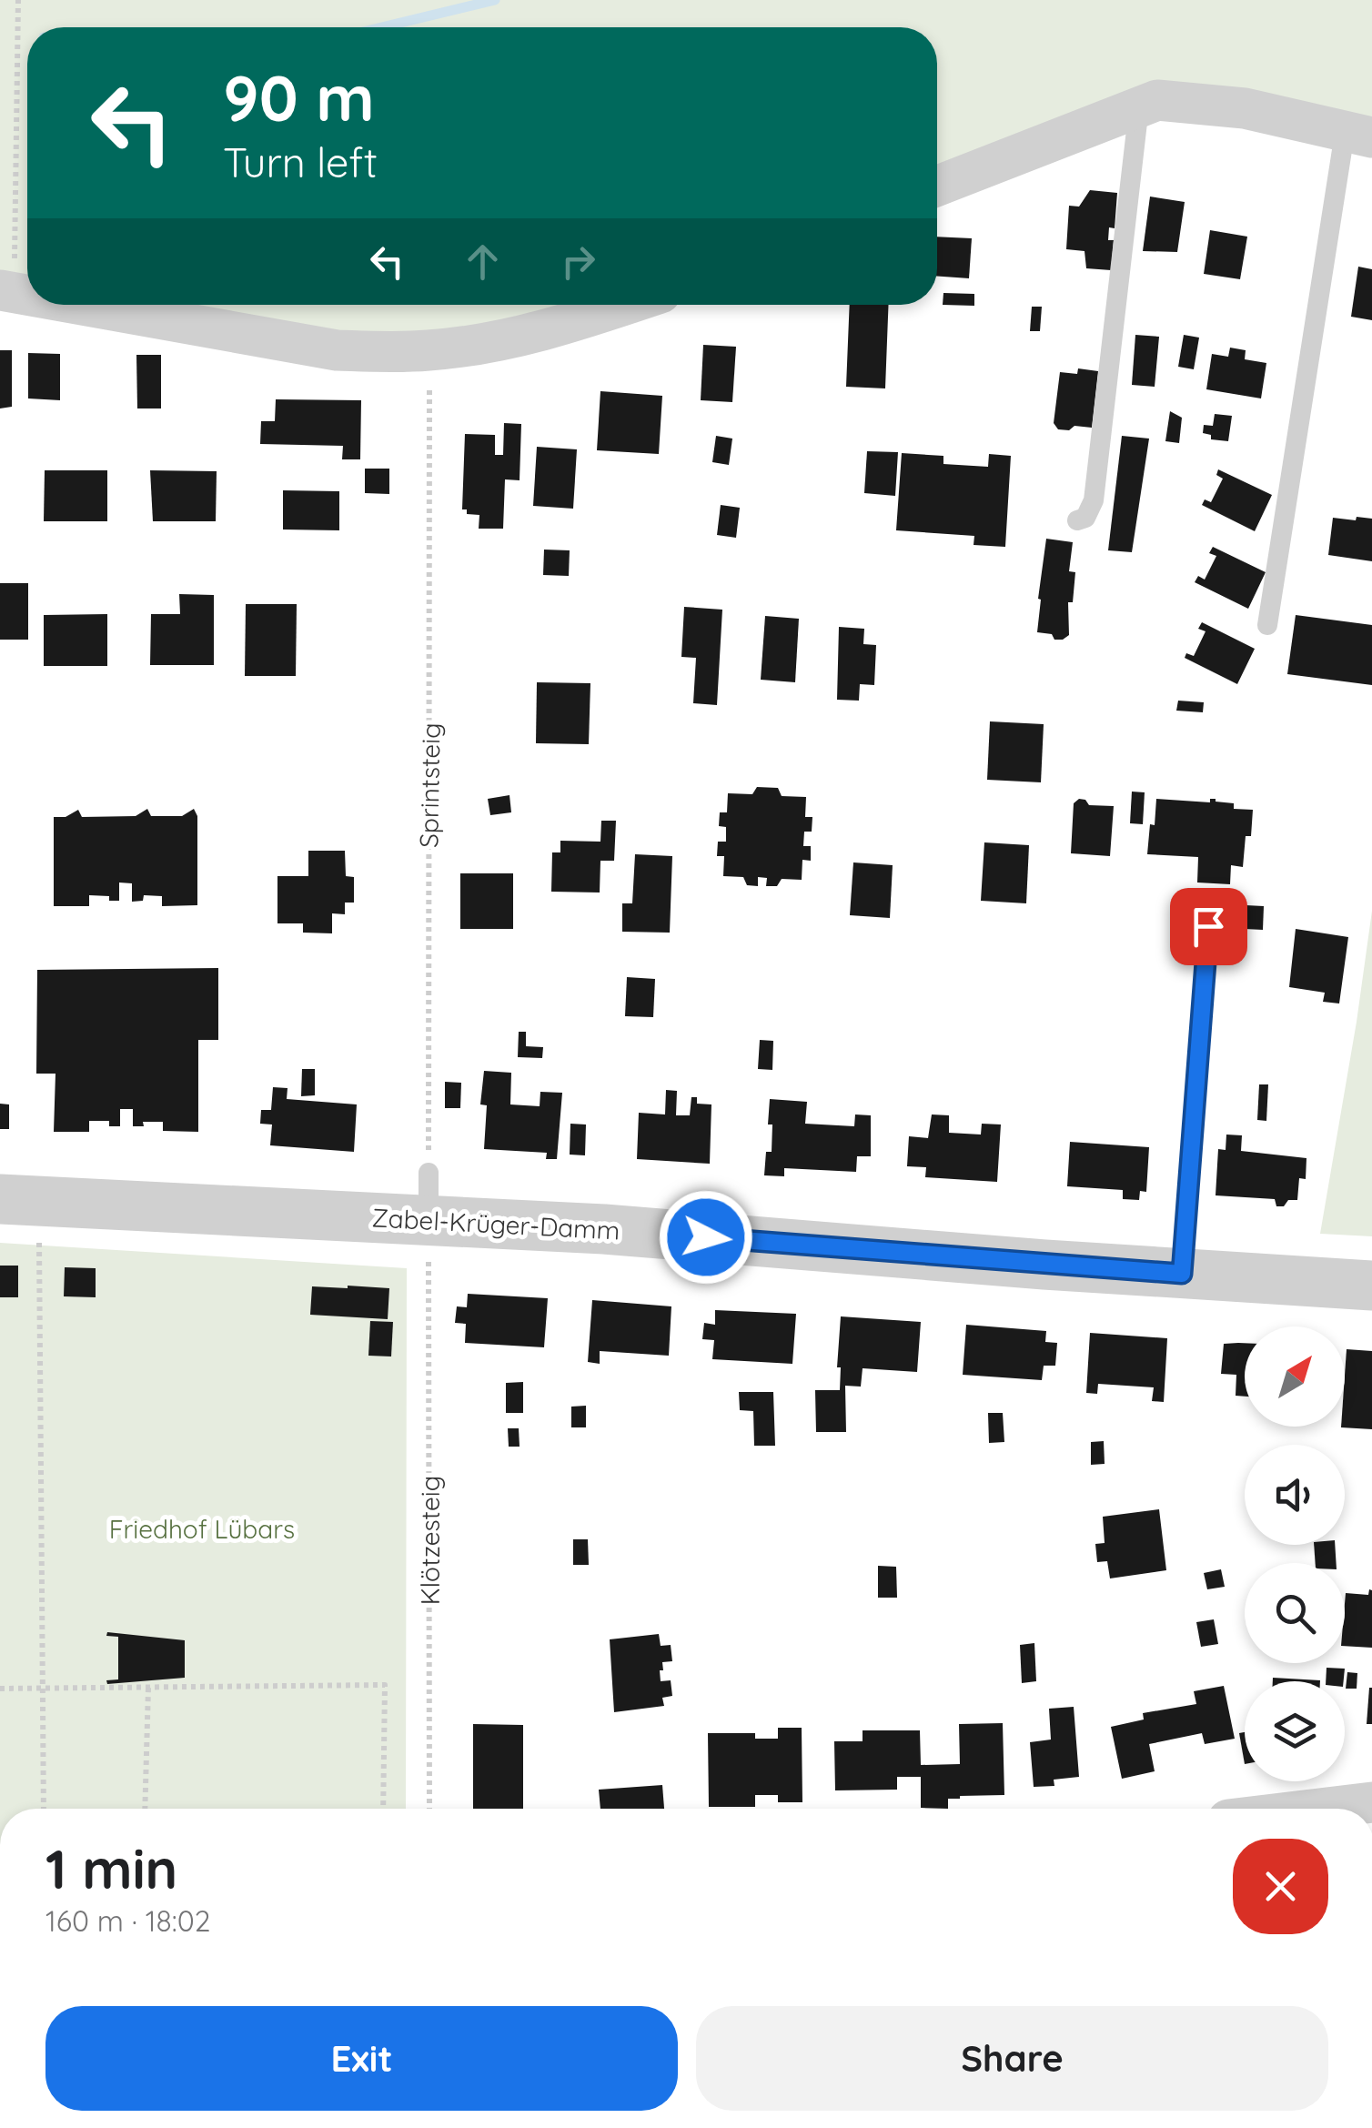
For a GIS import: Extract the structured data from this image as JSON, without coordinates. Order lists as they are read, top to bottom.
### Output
{
  "streets": {
    "street": ["Zabel-Krüger-Damm"],
    "path": ["Sprintsteig", "Klötzesteig"]
  },
  "crossings": [
    ["Sprintsteig", "Zabel-Krüger-Damm"],
    ["Sprintsteig", "Klötzesteig"],
    ["Zabel-Krüger-Damm", "Klötzesteig"]
  ],
  "parks": ["Friedhof Lübars"],
  "north": "top right",
  "page": {
    "turn": ["90 m", "Turn left"],
    "heading": ["1 min", "160 m · 18:02"],
    "buttons": ["Exit", "Share"]
  }
}
